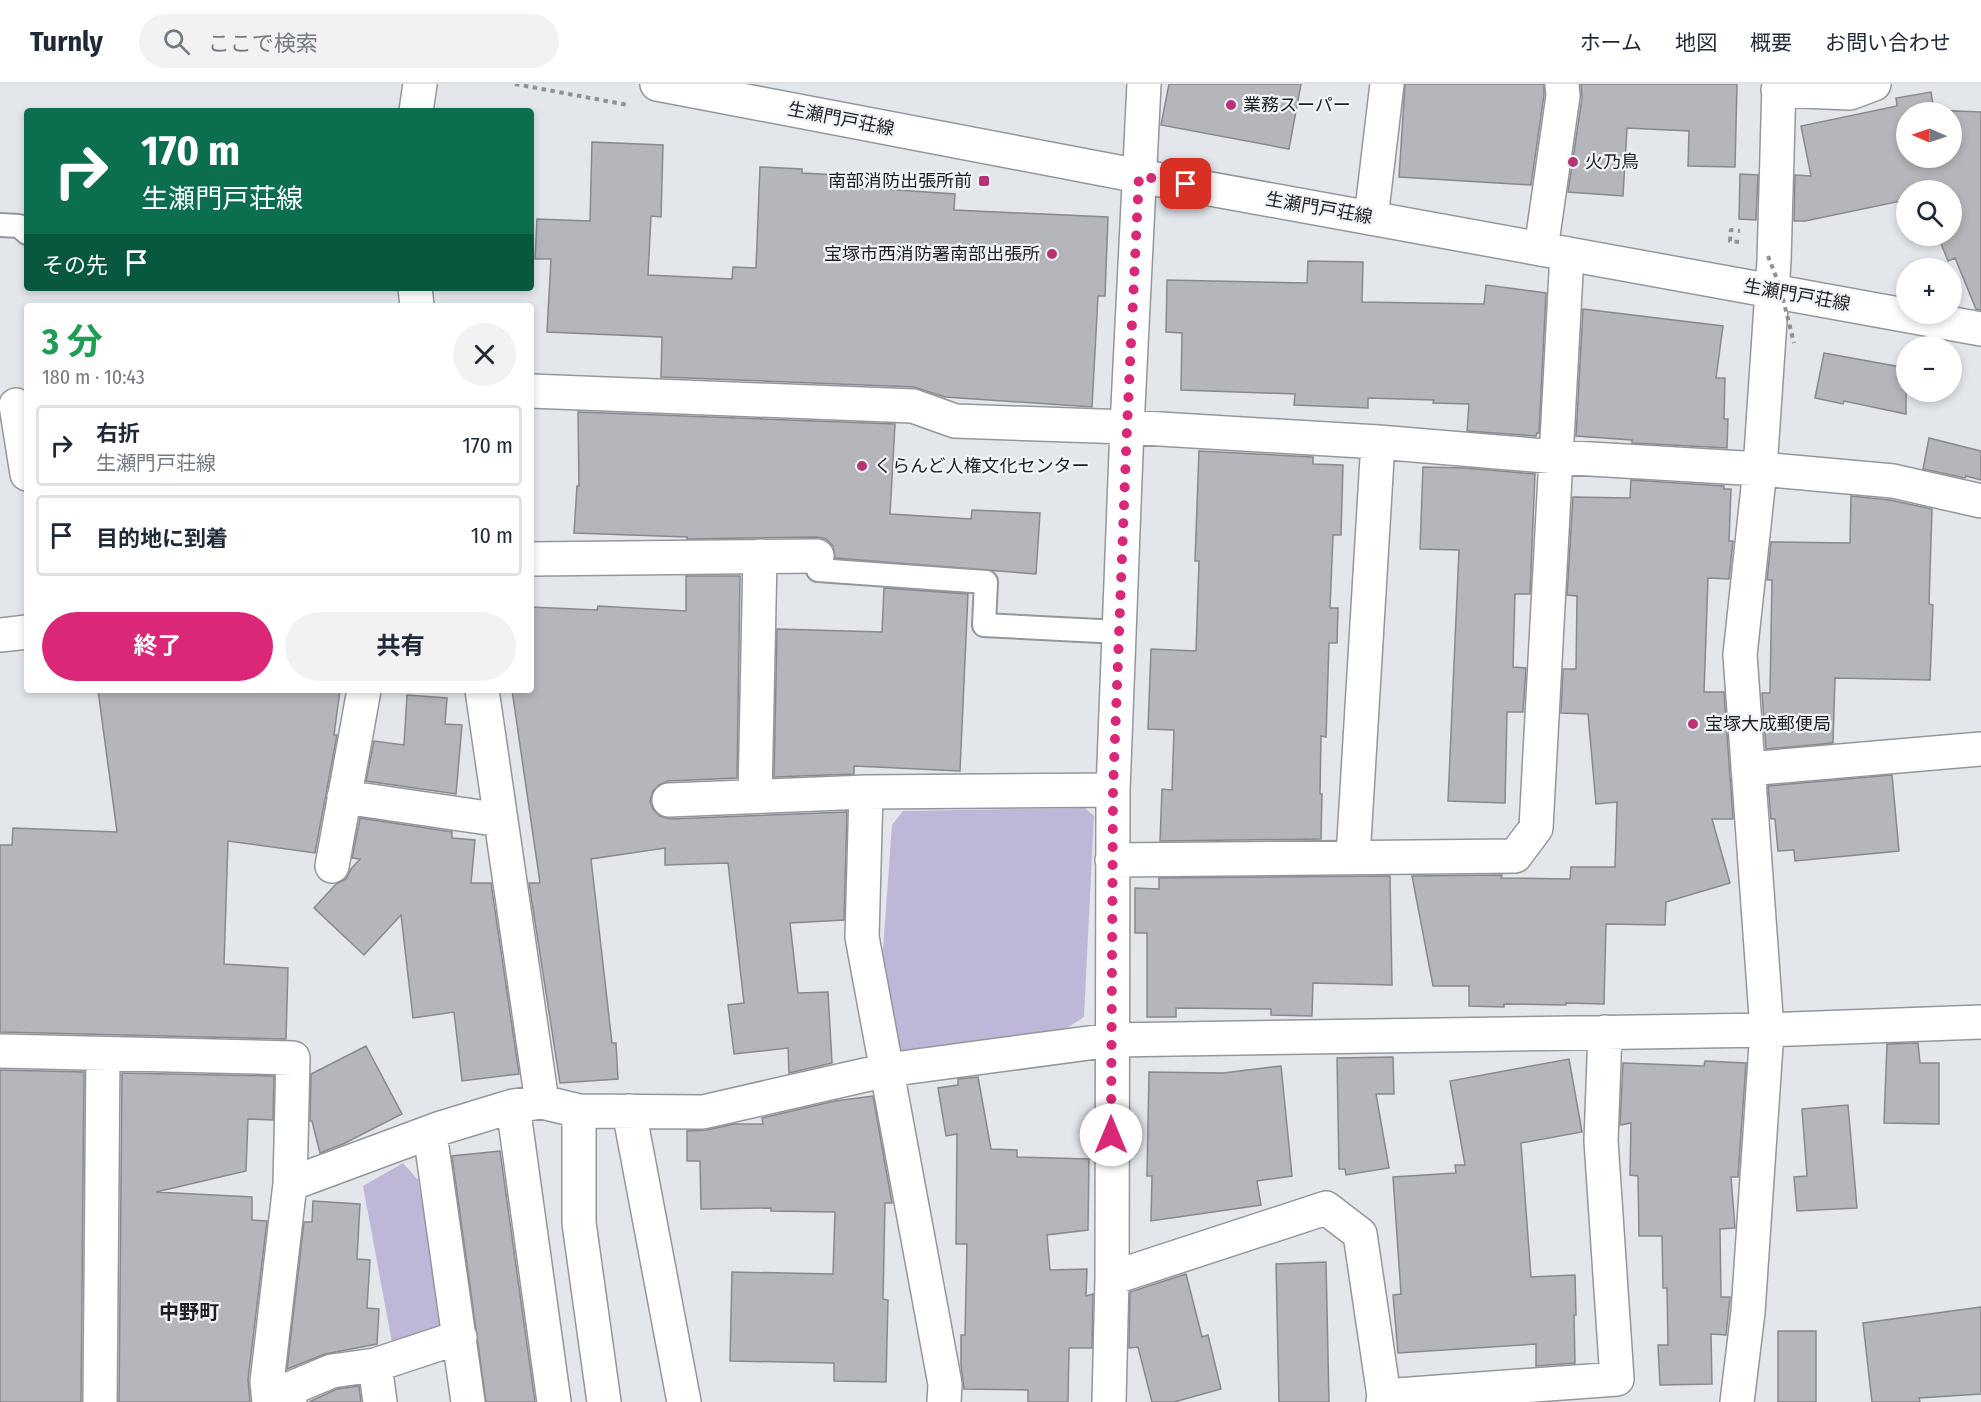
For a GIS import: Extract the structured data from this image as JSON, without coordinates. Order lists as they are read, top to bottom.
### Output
{
  "streets": {
    "street": ["生瀬門戸荘線"]
  },
  "districts": ["中野町"],
  "places": {
    "other": [
      "業務スーパー",
      "火乃鳥",
      "宝塚市西消防署南部出張所",
      "くらんど人権文化センター",
      "宝塚大成郵便局"
    ],
    "transit": ["南部消防出張所前"]
  },
  "north": "left",
  "page": {
    "header": "Turnly",
    "search": "ここで検索",
    "nav": [
      "ホーム",
      "地図",
      "概要",
      "お問い合わせ"
    ],
    "map_buttons": ["+", "−"],
    "turn": ["170 m", "生瀬門戸荘線"],
    "then": "その先",
    "heading": ["3 分", "180 m · 10:43"],
    "list": [
      {
        "name": "右折",
        "note": "生瀬門戸荘線",
        "value": "170 m"
      },
      {
        "name": "目的地に到着",
        "value": "10 m"
      }
    ],
    "buttons": ["終了", "共有"]
  }
}
